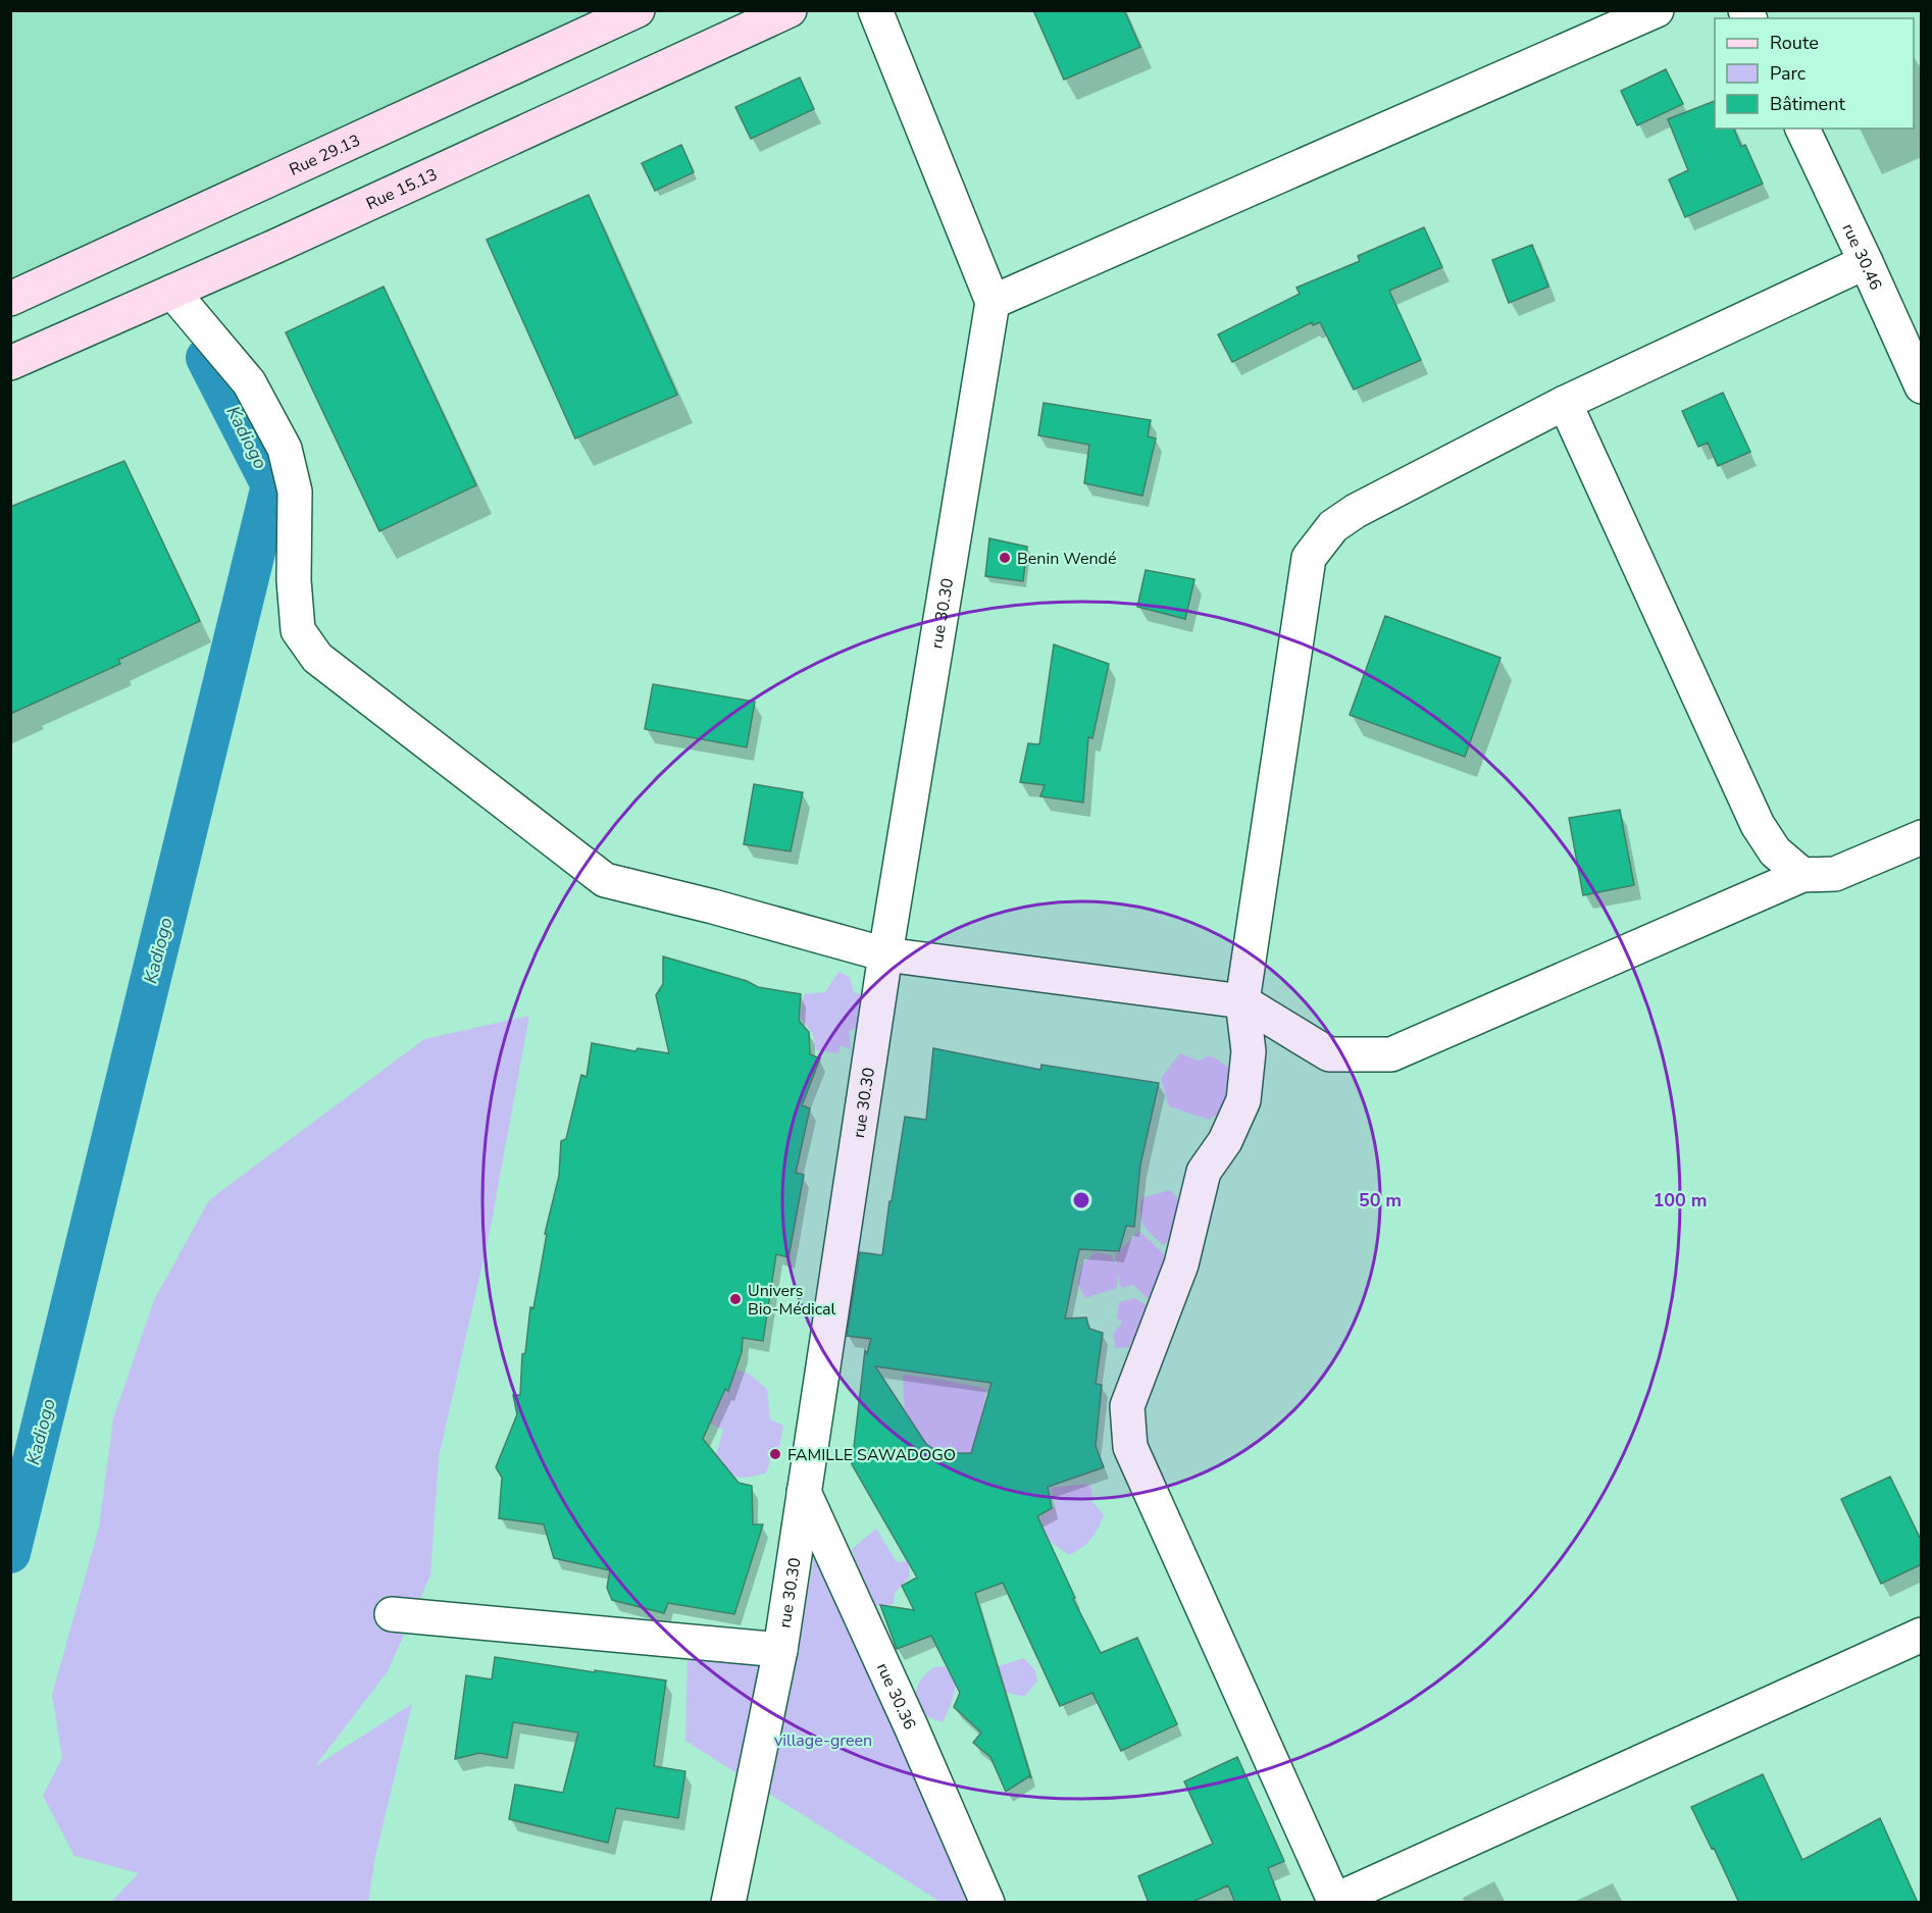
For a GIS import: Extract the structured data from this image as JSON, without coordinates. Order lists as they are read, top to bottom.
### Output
{
  "streets": {
    "main road": ["Rue 29.13", "Rue 15.13"],
    "street": ["rue 30.46", "rue 30.30", "rue 30.36"]
  },
  "crossings": [
    ["rue 30.30", "rue 30.36"]
  ],
  "water": ["Kadiogo"],
  "parks": ["village-green"],
  "places": ["Benin Wendé", "Univers Bio-Médical", "FAMILLE SAWADOGO"],
  "legend": ["Route", "Parc", "Bâtiment"],
  "rings": ["50 m", "100 m"]
}
